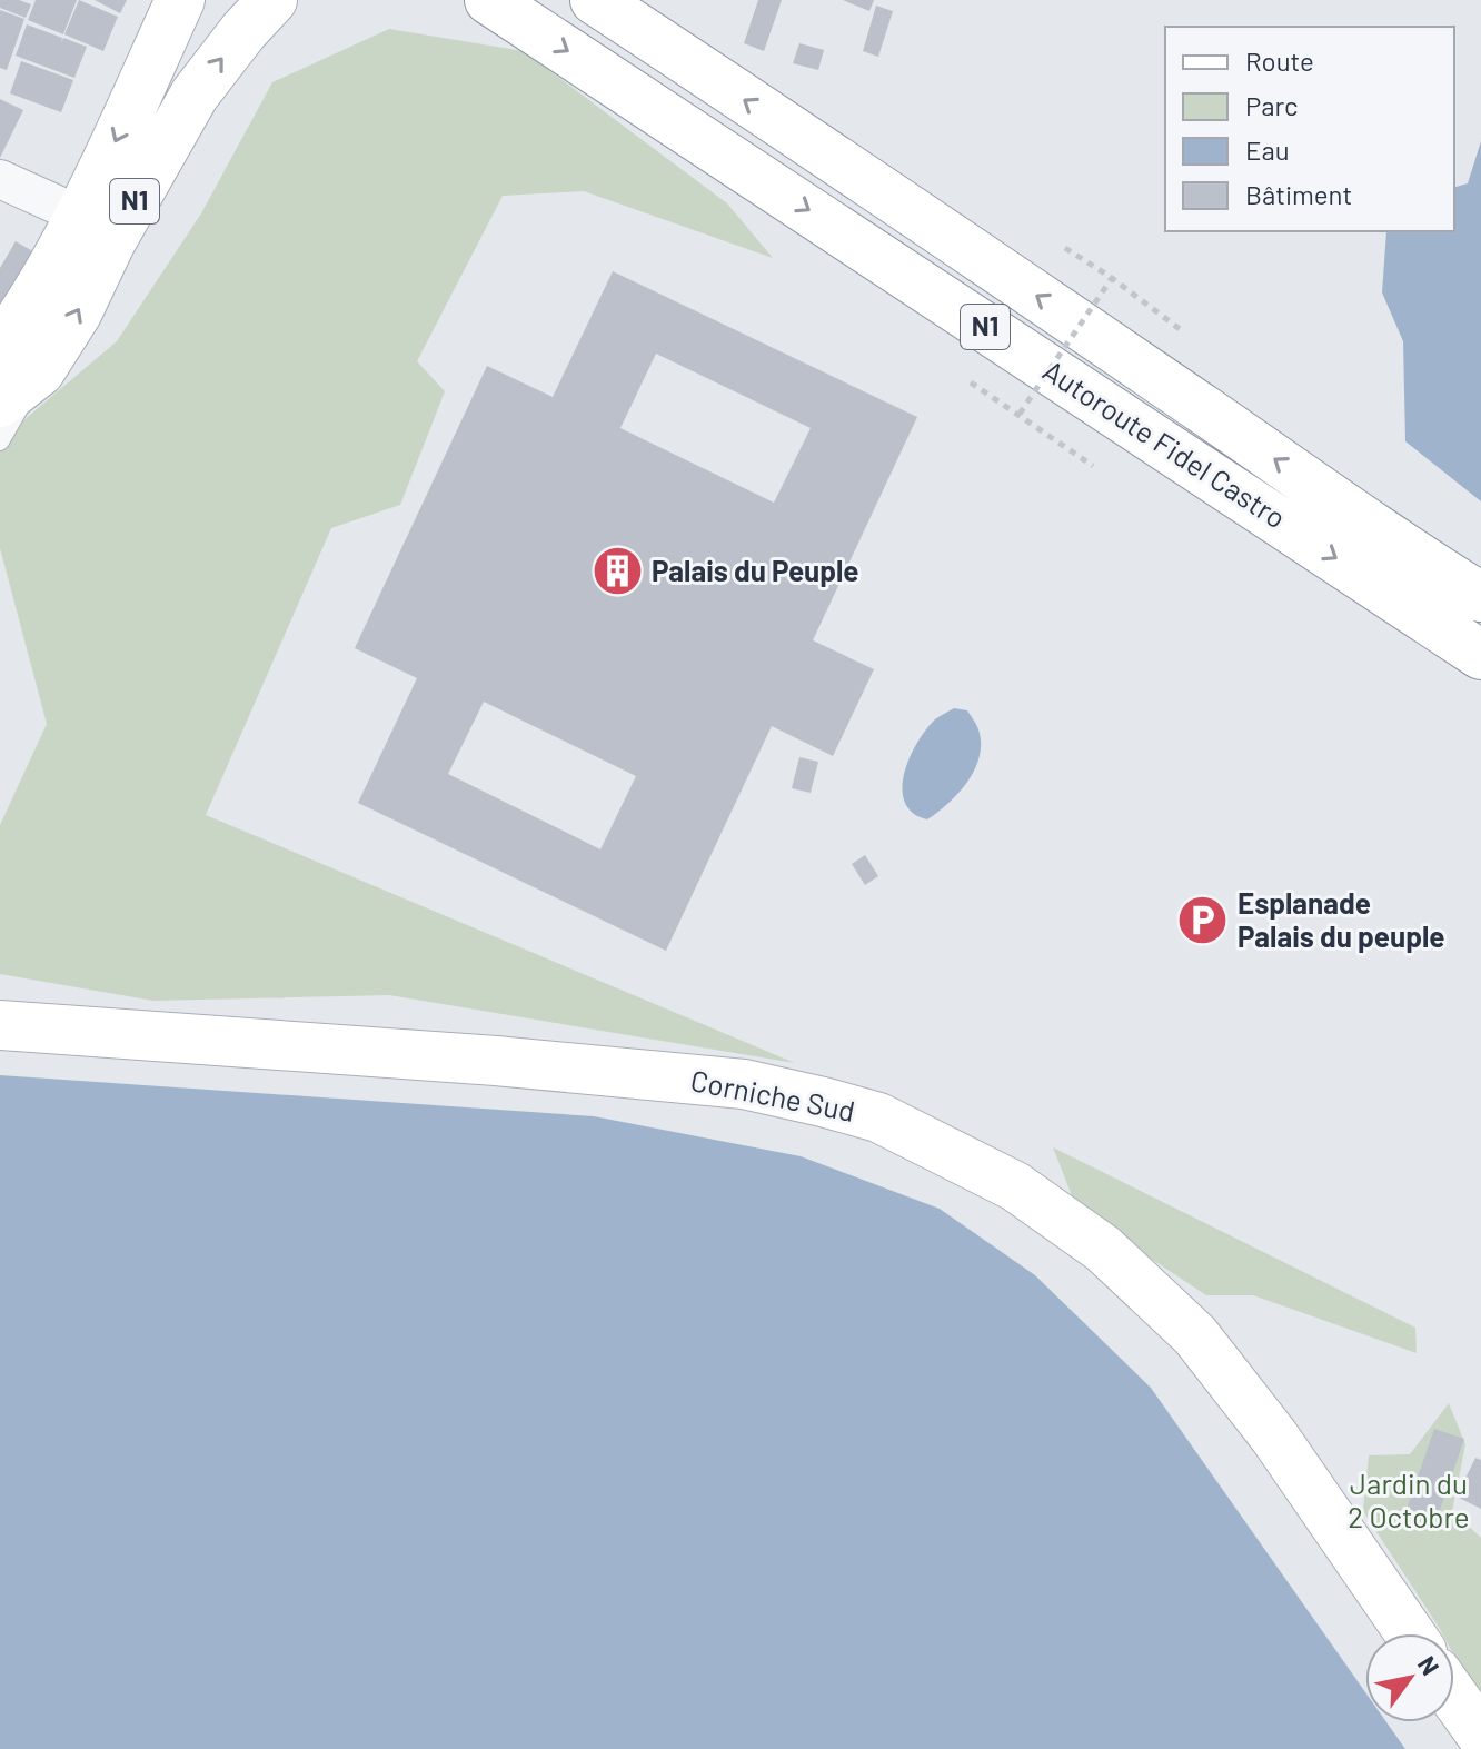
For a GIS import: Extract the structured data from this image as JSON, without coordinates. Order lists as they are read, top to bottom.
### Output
{
  "streets": {
    "main road": ["N1", "Autoroute Fidel Castro", "Corniche Sud"]
  },
  "parks": ["Jardin du 2 Octobre"],
  "places": {
    "building": ["Palais du Peuple"],
    "parking": ["Esplanade Palais du peuple"]
  },
  "legend": [
    "Route",
    "Parc",
    "Eau",
    "Bâtiment"
  ],
  "north": "top right"
}
